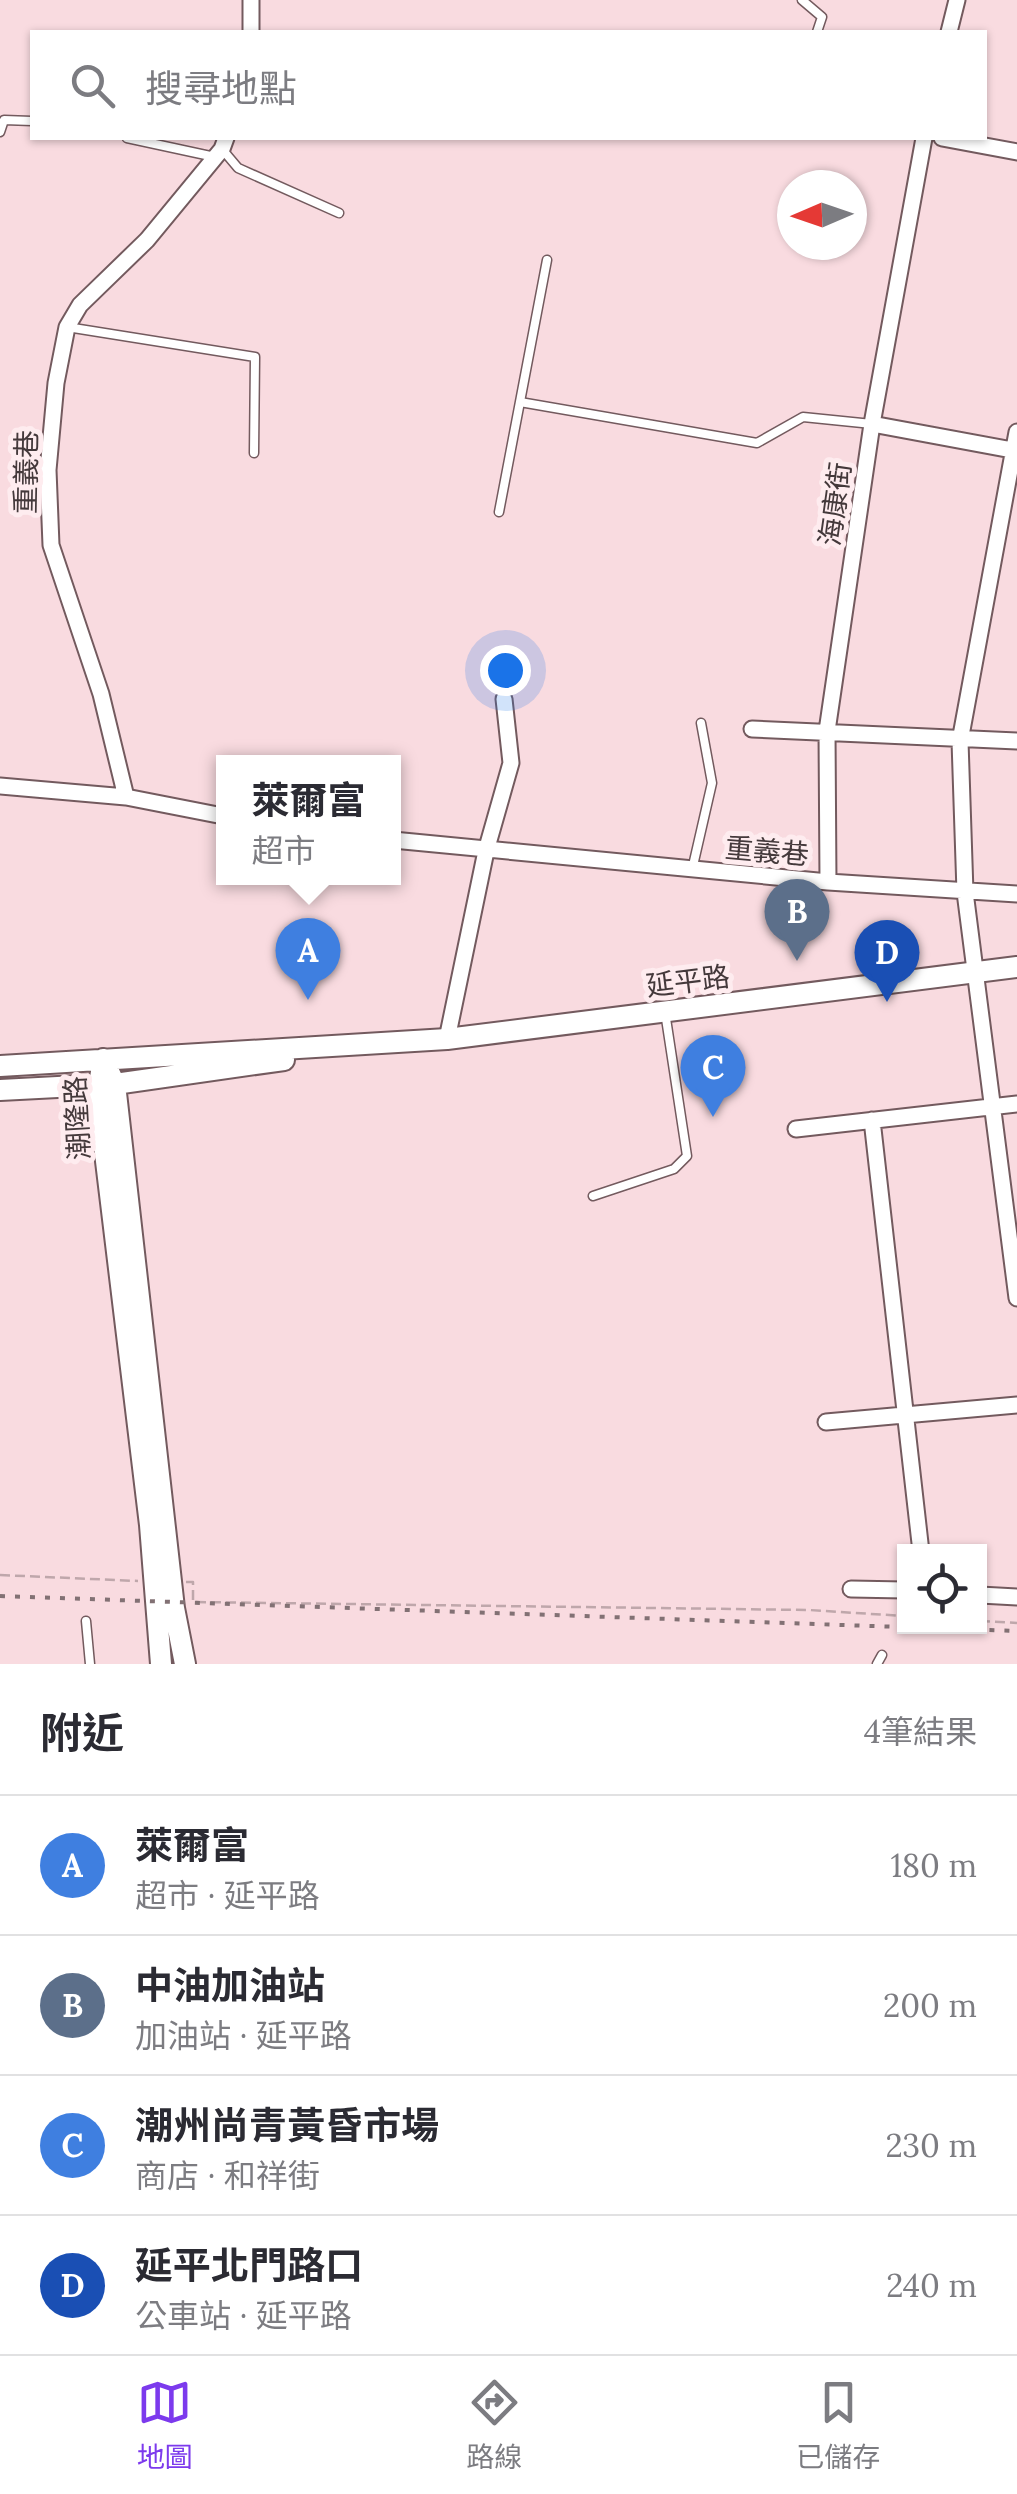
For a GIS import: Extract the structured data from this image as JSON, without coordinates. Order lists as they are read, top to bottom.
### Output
{
  "streets": {
    "street": [
      "重義巷",
      "海康街",
      "延平路",
      "潮隆路"
    ]
  },
  "crossings": [
    ["重義巷", "海康街"],
    ["延平路", "潮隆路"]
  ],
  "north": "left",
  "page": {
    "search": "搜尋地點",
    "popup": ["萊爾富", "超市"],
    "pins": [
      "B",
      "A",
      "D",
      "C"
    ],
    "heading": ["附近", "4筆結果"],
    "list": [
      {
        "mark": "A",
        "name": "萊爾富",
        "note": "超市 · 延平路",
        "value": "180 m"
      },
      {
        "mark": "B",
        "name": "中油加油站",
        "note": "加油站 · 延平路",
        "value": "200 m"
      },
      {
        "mark": "C",
        "name": "潮州尚青黃昏市場",
        "note": "商店 · 和祥街",
        "value": "230 m"
      },
      {
        "mark": "D",
        "name": "延平北門路口",
        "note": "公車站 · 延平路",
        "value": "240 m"
      }
    ],
    "nav": ["地圖", "路線", "已儲存"]
  }
}
